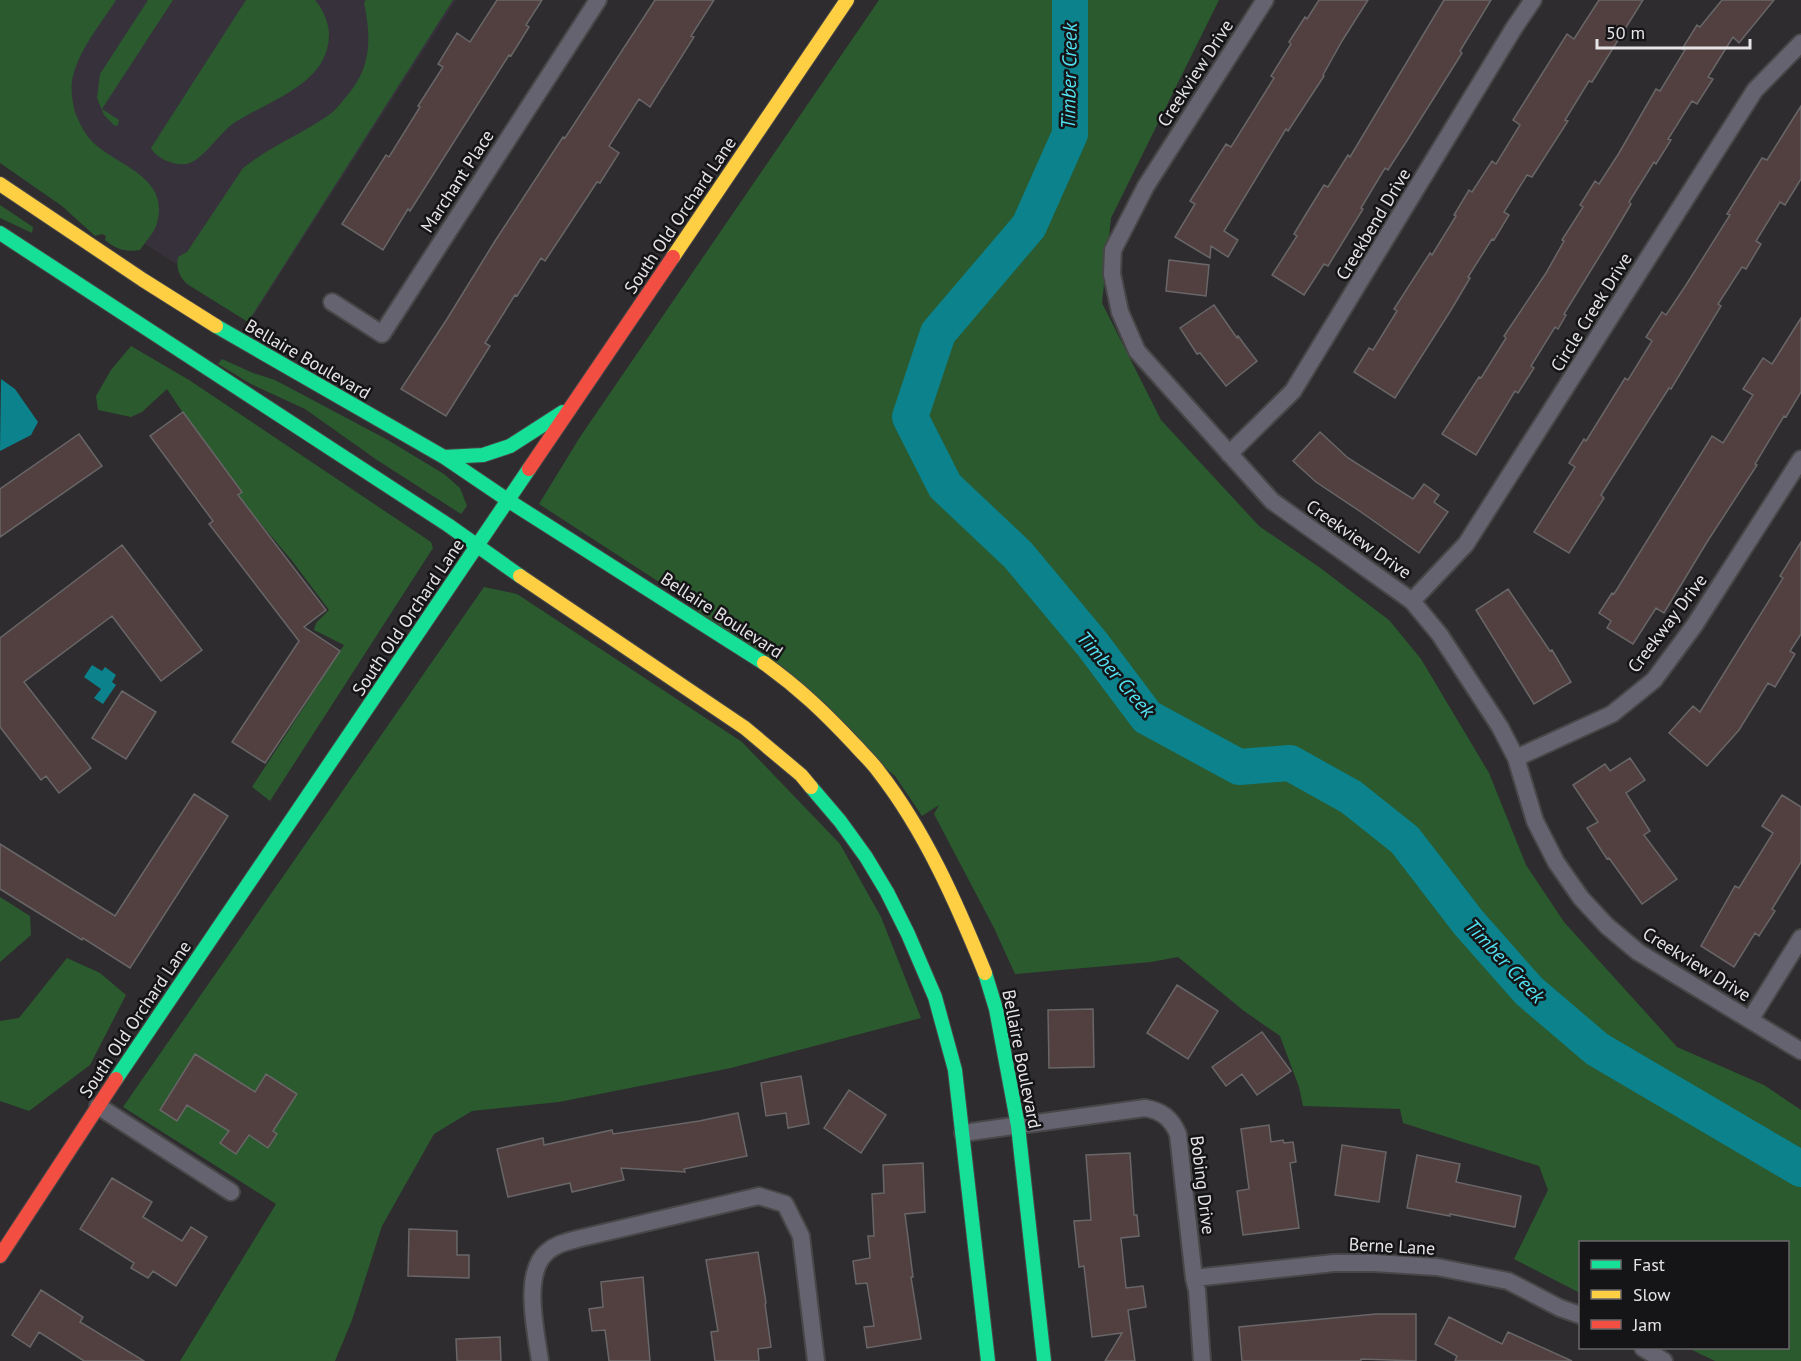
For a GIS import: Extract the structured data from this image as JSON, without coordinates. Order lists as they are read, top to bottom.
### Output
{
  "streets": {
    "main road": ["South Old Orchard Lane", "Bellaire Boulevard"],
    "street": [
      "Creekview Drive",
      "Marchant Place",
      "Creekbend Drive",
      "Circle Creek Drive",
      "Creekway Drive",
      "Bobing Drive",
      "Berne Lane"
    ]
  },
  "crossings": [
    ["Creekview Drive", "Creekbend Drive"],
    ["Creekview Drive", "Circle Creek Drive"],
    ["Creekview Drive", "Creekway Drive"],
    ["South Old Orchard Lane", "Bellaire Boulevard"],
    ["Bellaire Boulevard", "Bobing Drive"],
    ["Bobing Drive", "Berne Lane"]
  ],
  "water": ["Timber Creek"],
  "legend": ["Fast", "Slow", "Jam"],
  "scale_bar": "50 m"
}
